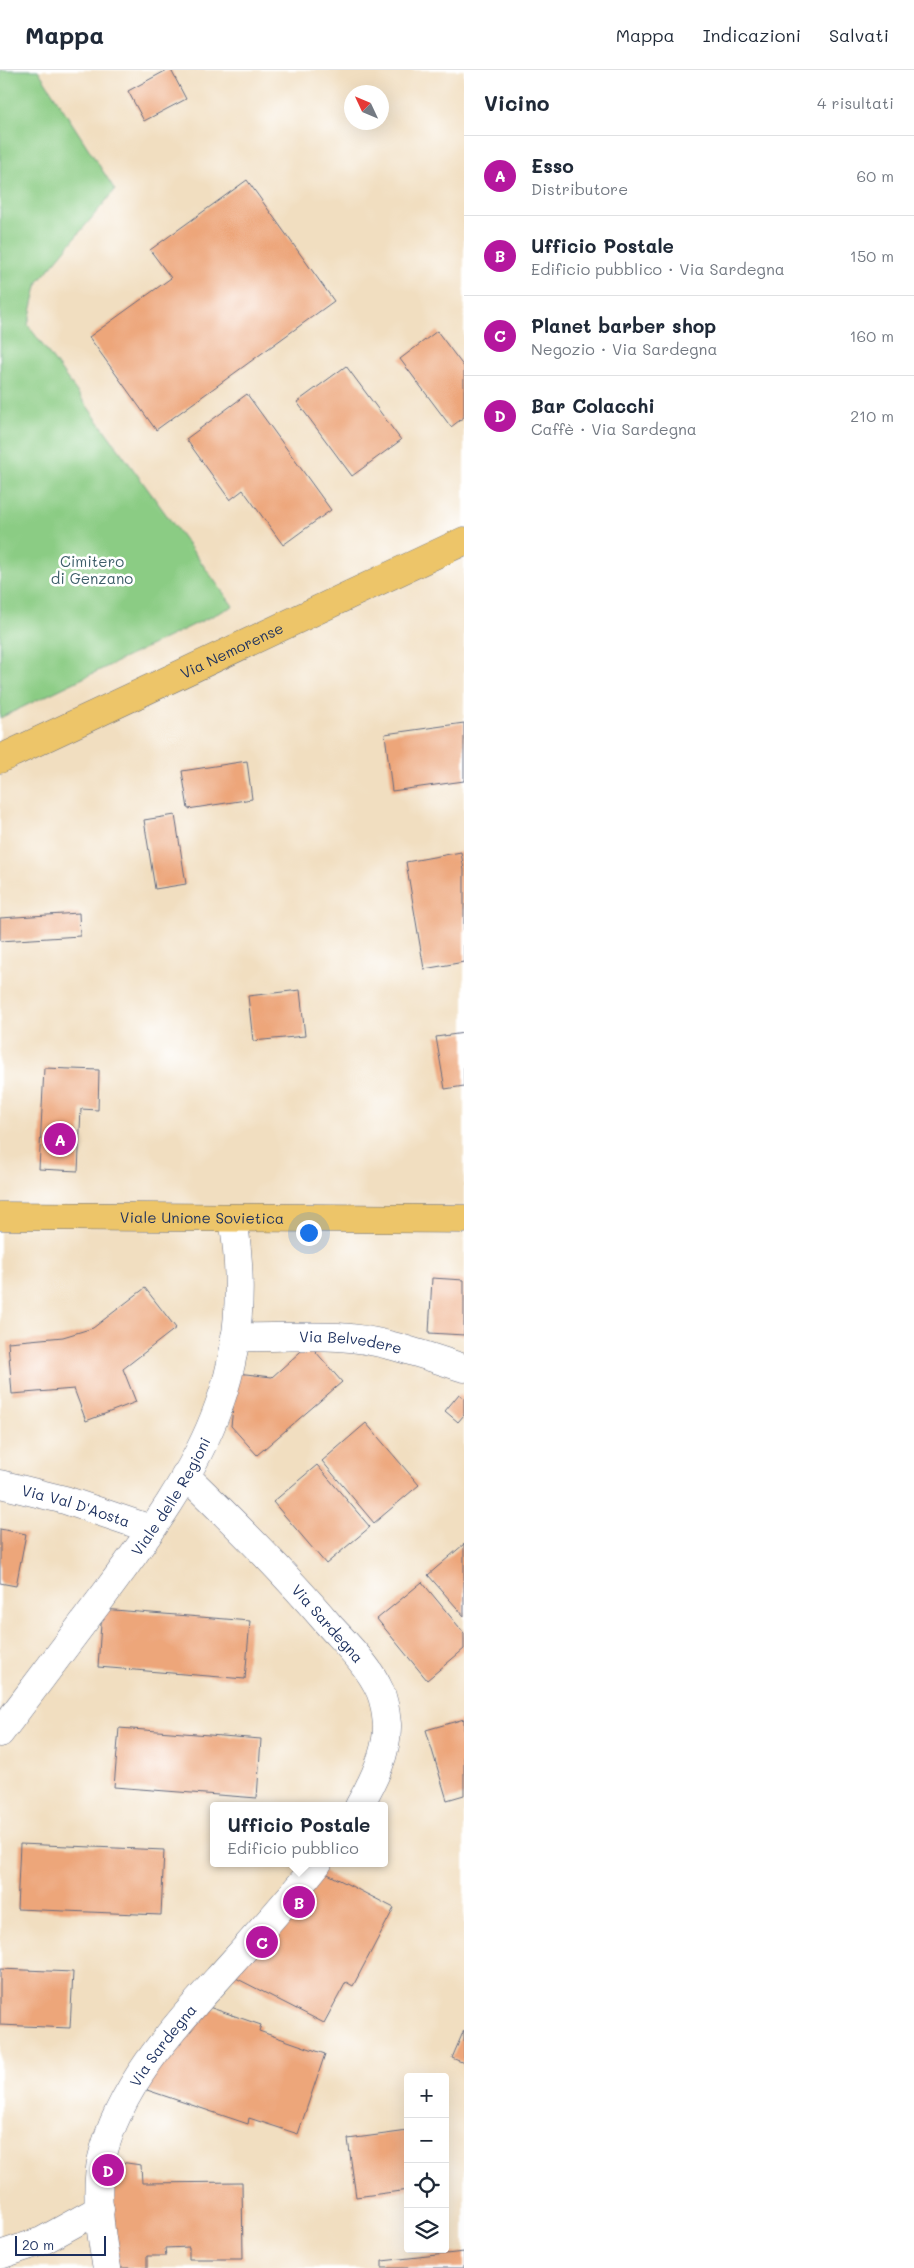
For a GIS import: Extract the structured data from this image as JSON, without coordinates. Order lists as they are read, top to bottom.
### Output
{
  "streets": {
    "main road": ["Via Nemorense", "Viale Unione Sovietica"],
    "street": [
      "Via Belvedere",
      "Viale delle Regioni",
      "Via Val D'Aosta",
      "Via Sardegna"
    ]
  },
  "crossings": [
    ["Viale Unione Sovietica", "Viale delle Regioni"],
    ["Via Belvedere", "Viale delle Regioni"],
    ["Viale delle Regioni", "Via Val D'Aosta"],
    ["Viale delle Regioni", "Via Sardegna"]
  ],
  "parks": ["Cimitero di Genzano"],
  "scale_bar": "20 m",
  "north": "top left",
  "page": {
    "header": "Mappa",
    "nav": ["Mappa", "Indicazioni", "Salvati"],
    "heading": ["Vicino", "4 risultati"],
    "list": [
      {
        "mark": "A",
        "name": "Esso",
        "note": "Distributore",
        "value": "60 m"
      },
      {
        "mark": "B",
        "name": "Ufficio Postale",
        "note": "Edificio pubblico · Via Sardegna",
        "value": "150 m"
      },
      {
        "mark": "C",
        "name": "Planet barber shop",
        "note": "Negozio · Via Sardegna",
        "value": "160 m"
      },
      {
        "mark": "D",
        "name": "Bar Colacchi",
        "note": "Caffè · Via Sardegna",
        "value": "210 m"
      }
    ],
    "pins": [
      "A",
      "B",
      "C",
      "D"
    ],
    "popup": ["Ufficio Postale", "Edificio pubblico"],
    "map_buttons": ["+", "−"],
    "scale": "20 m"
  }
}
